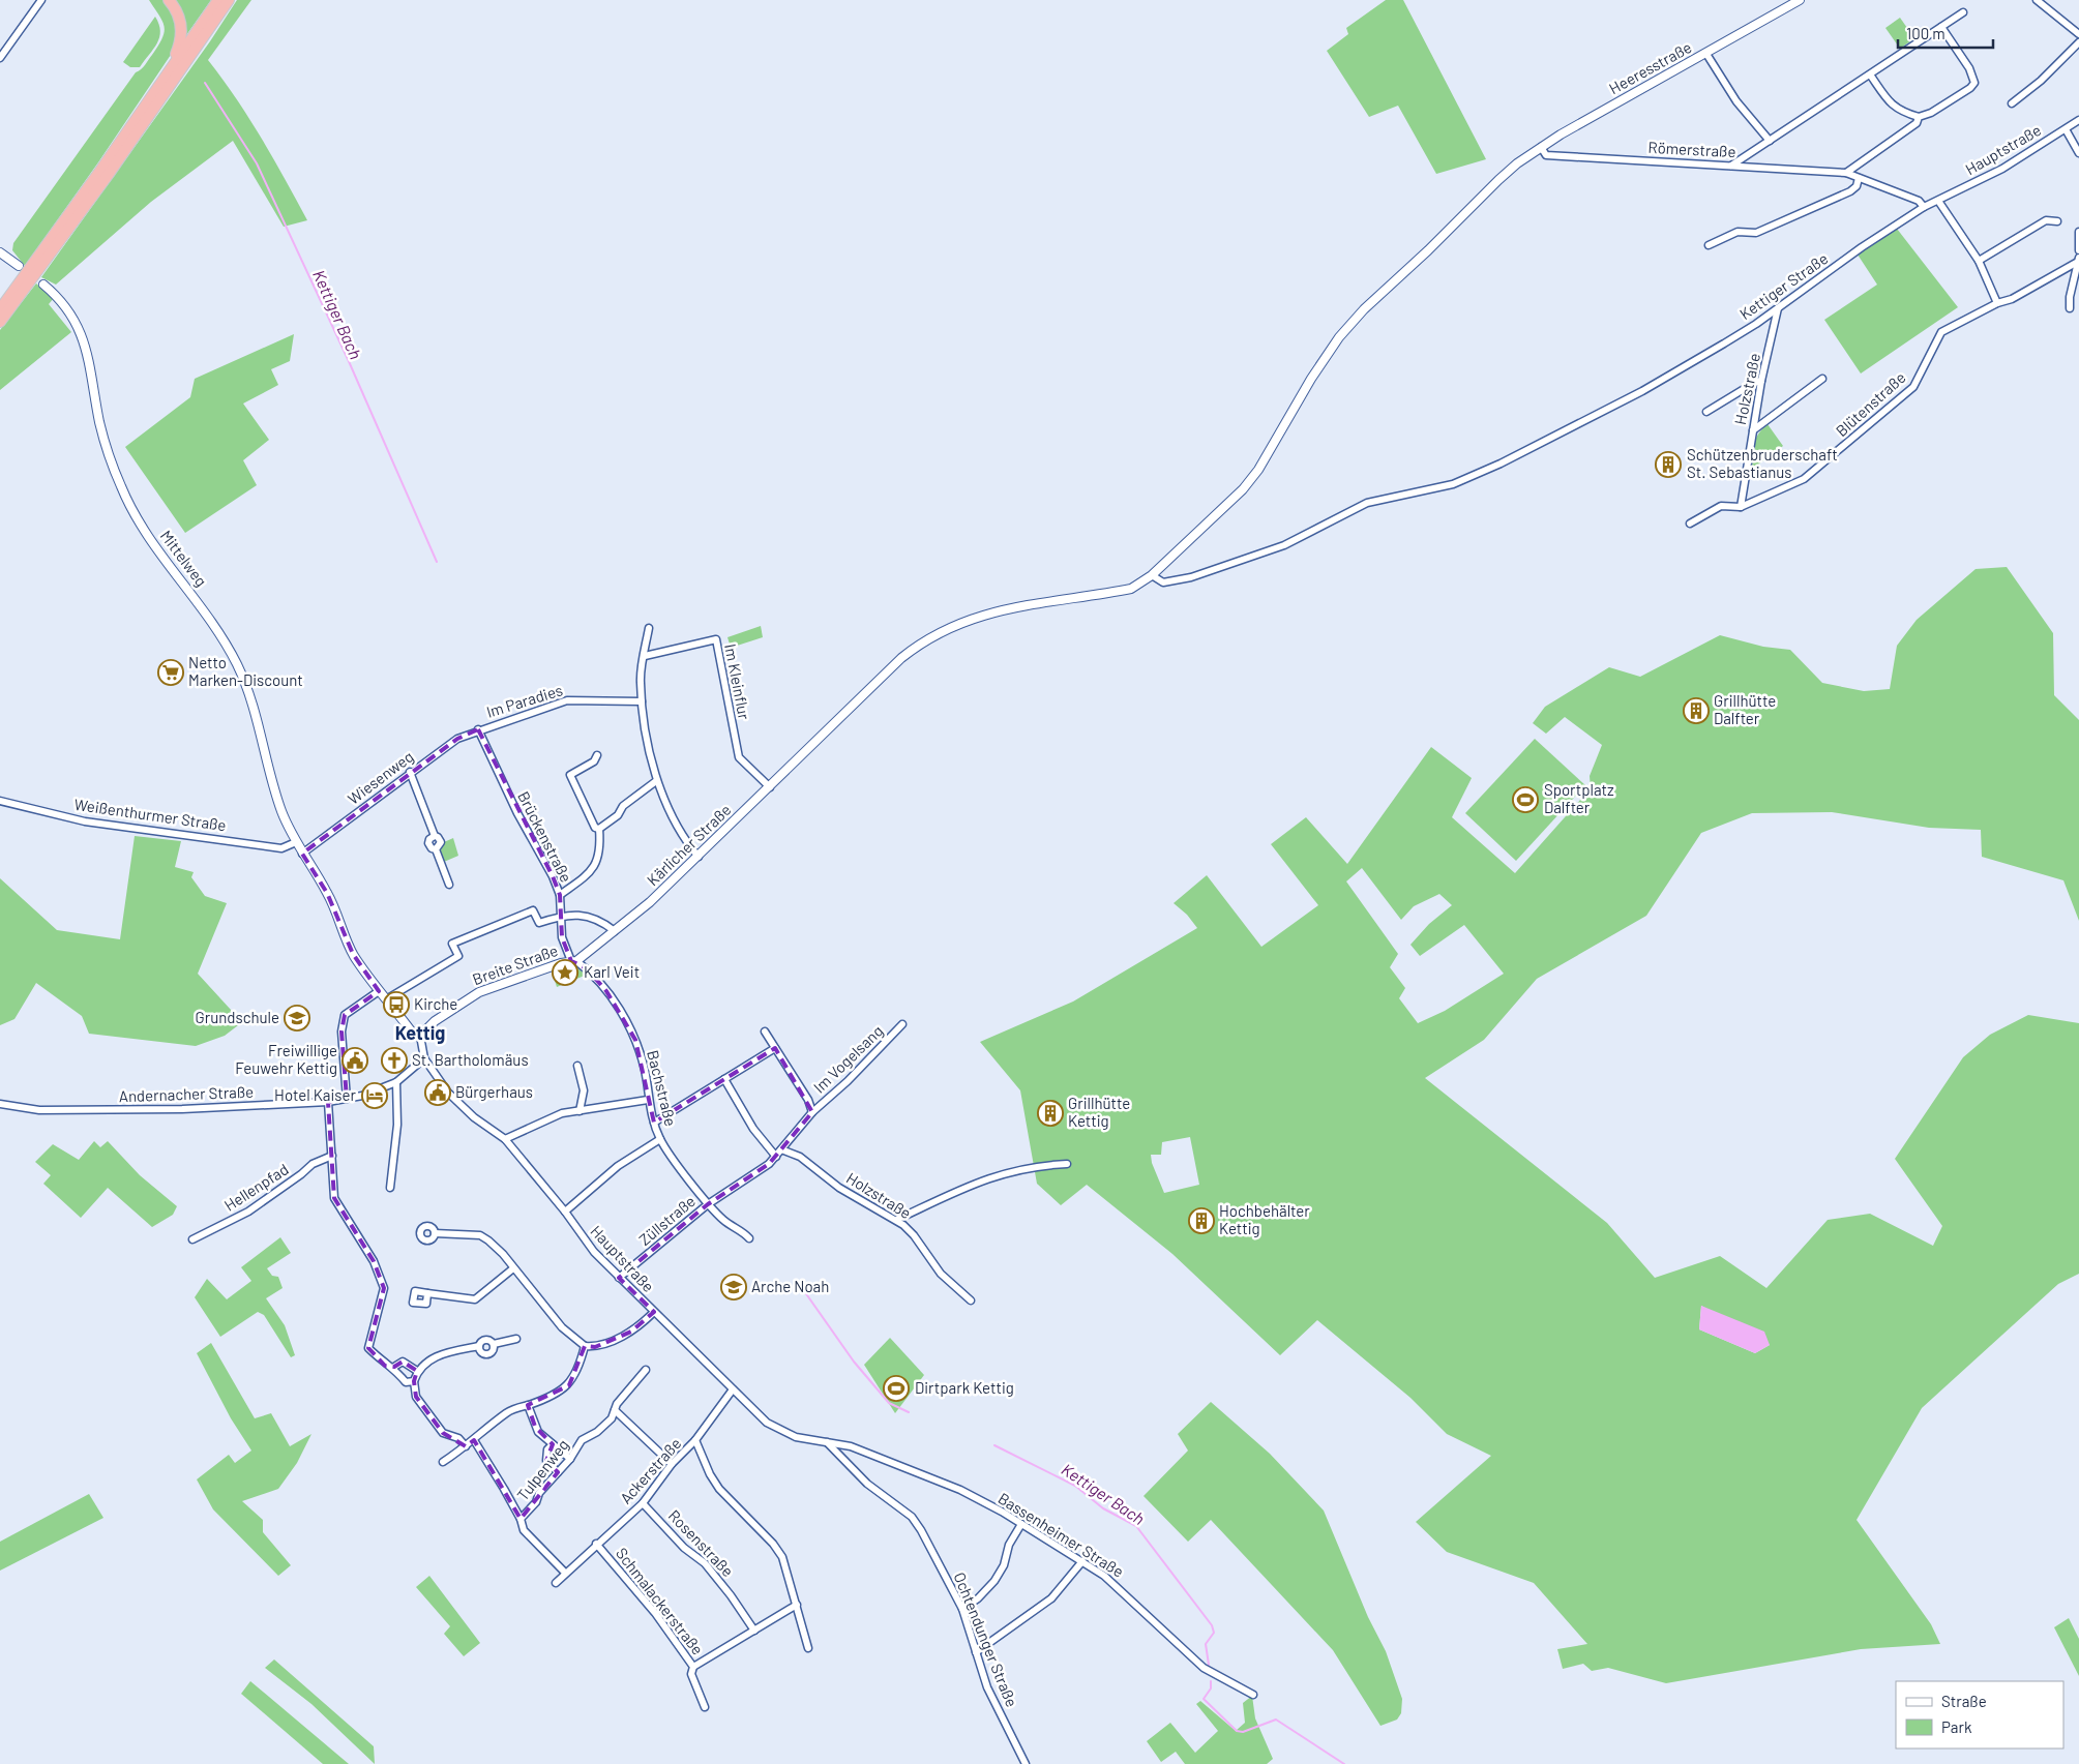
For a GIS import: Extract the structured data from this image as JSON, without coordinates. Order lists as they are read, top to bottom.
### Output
{
  "streets": {
    "street": [
      "Heeresstraße",
      "Römerstraße",
      "Hauptstraße",
      "Kettiger Straße",
      "Holzstraße",
      "Blütenstraße",
      "Mittelweg",
      "Im Kleinflur",
      "Im Paradies",
      "Wiesenweg",
      "Weißenthurmer Straße",
      "Brückenstraße",
      "Kärlicher Straße",
      "Breite Straße",
      "Im Vogelsang",
      "Bachstraße",
      "Andernacher Straße",
      "Hellenpfad",
      "Züllstraße",
      "Tulpenweg",
      "Ackerstraße",
      "Bassenheimer Straße",
      "Rosenstraße",
      "Schmalackerstraße",
      "Ochtendunger Straße"
    ]
  },
  "crossings": [
    ["Heeresstraße", "Römerstraße"],
    ["Heeresstraße", "Kettiger Straße"],
    ["Heeresstraße", "Kärlicher Straße"],
    ["Römerstraße", "Kettiger Straße"],
    ["Hauptstraße", "Kettiger Straße"],
    ["Hauptstraße", "Andernacher Straße"],
    ["Hauptstraße", "Züllstraße"],
    ["Hauptstraße", "Ackerstraße"],
    ["Hauptstraße", "Bassenheimer Straße"],
    ["Hauptstraße", "Ochtendunger Straße"],
    ["Kettiger Straße", "Holzstraße"],
    ["Kettiger Straße", "Kärlicher Straße"],
    ["Holzstraße", "Blütenstraße"],
    ["Mittelweg", "Wiesenweg"],
    ["Mittelweg", "Weißenthurmer Straße"],
    ["Im Kleinflur", "Kärlicher Straße"],
    ["Im Paradies", "Wiesenweg"],
    ["Im Paradies", "Brückenstraße"],
    ["Wiesenweg", "Brückenstraße"],
    ["Brückenstraße", "Kärlicher Straße"],
    ["Brückenstraße", "Breite Straße"],
    ["Brückenstraße", "Bachstraße"],
    ["Kärlicher Straße", "Breite Straße"],
    ["Kärlicher Straße", "Bachstraße"],
    ["Breite Straße", "Bachstraße"],
    ["Bachstraße", "Züllstraße"],
    ["Ackerstraße", "Rosenstraße"],
    ["Ackerstraße", "Schmalackerstraße"],
    ["Bassenheimer Straße", "Ochtendunger Straße"]
  ],
  "districts": ["Kettig"],
  "water": ["Kettiger Bach"],
  "places": {
    "building": [
      "Schützenbruderschaft St. Sebastianus",
      "Grillhütte Dalfter",
      "Grillhütte Kettig",
      "Hochbehälter Kettig"
    ],
    "supermarket": ["Netto Marken-Discount"],
    "sports": ["Sportplatz Dalfter", "Dirtpark Kettig"],
    "place": ["Karl Veit"],
    "bus stop": ["Kirche"],
    "school or university": ["Grundschule", "Arche Noah"],
    "public building": ["Freiwillige Feuwehr Kettig", "Bürgerhaus"],
    "church": ["St. Bartholomäus"],
    "hotel": ["Hotel Kaiser"]
  },
  "legend": ["Straße", "Park"],
  "scale_bar": "100 m"
}
